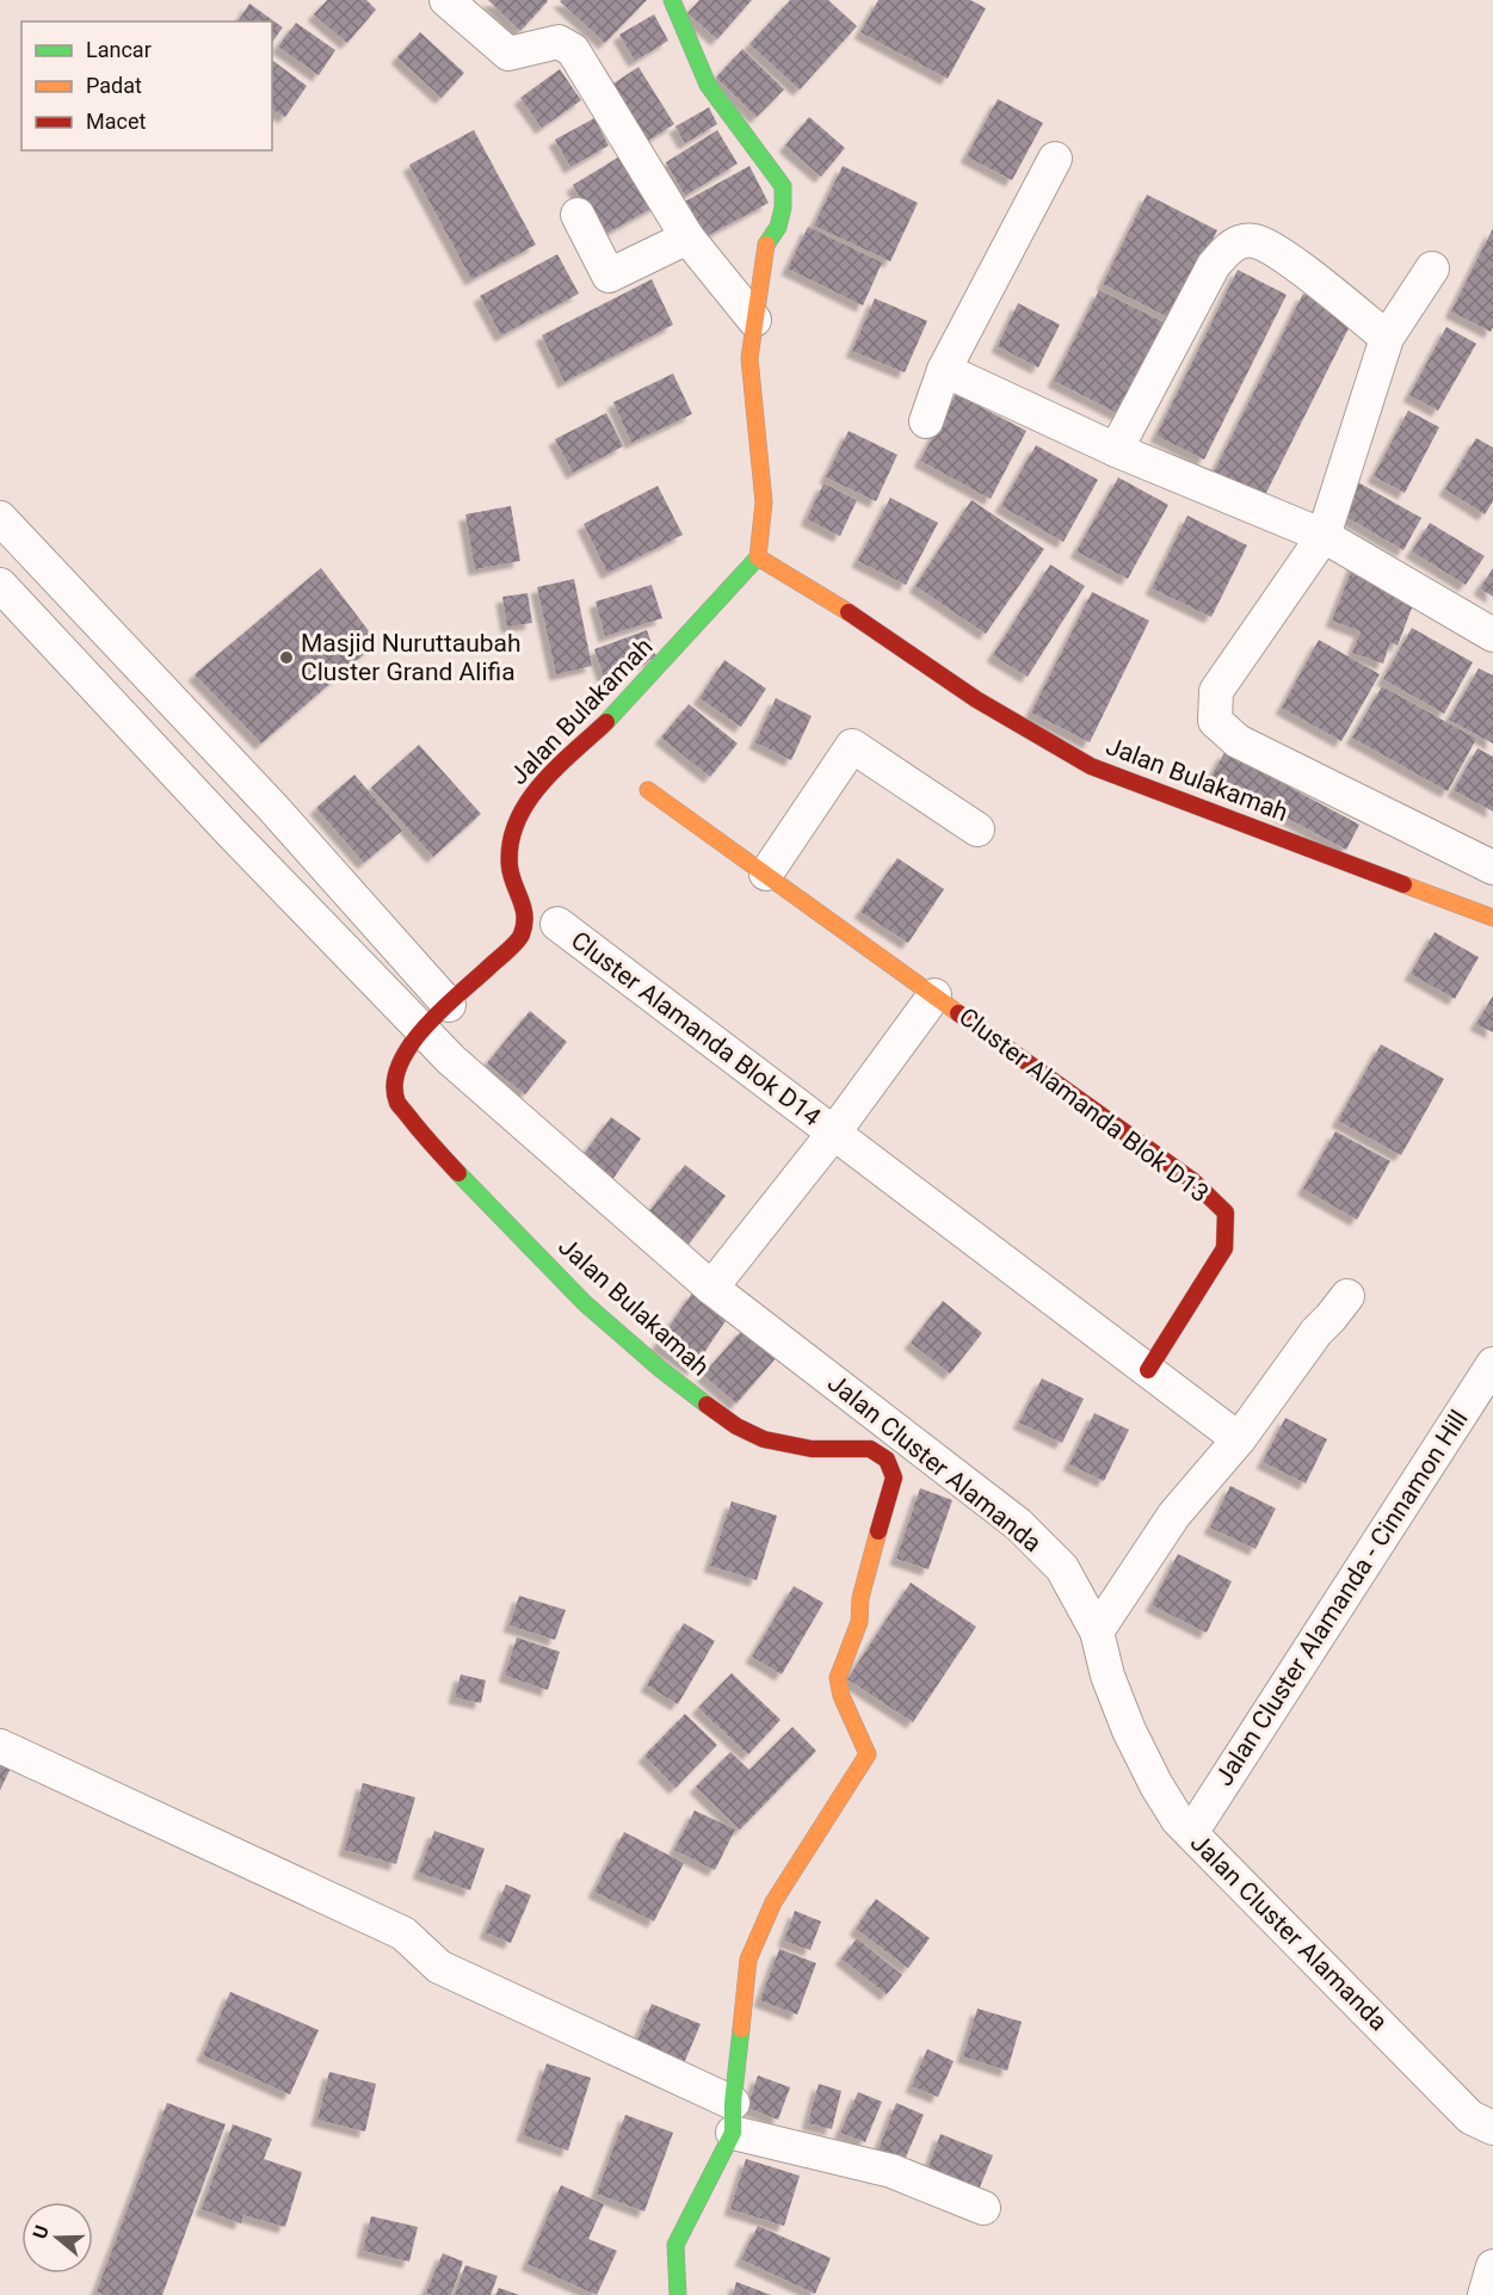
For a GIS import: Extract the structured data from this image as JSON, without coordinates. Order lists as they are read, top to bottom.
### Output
{
  "streets": {
    "street": [
      "Jalan Bulakamah",
      "Cluster Alamanda Blok D14",
      "Cluster Alamanda Blok D13",
      "Jalan Cluster Alamanda",
      "Jalan Cluster Alamanda - Cinnamon Hill"
    ]
  },
  "crossings": [
    ["Jalan Bulakamah", "Jalan Cluster Alamanda"],
    ["Jalan Cluster Alamanda", "Jalan Cluster Alamanda - Cinnamon Hill"]
  ],
  "places": ["Masjid Nuruttaubah Cluster Grand Alifia"],
  "legend": ["Lancar", "Padat", "Macet"],
  "north": "left"
}
